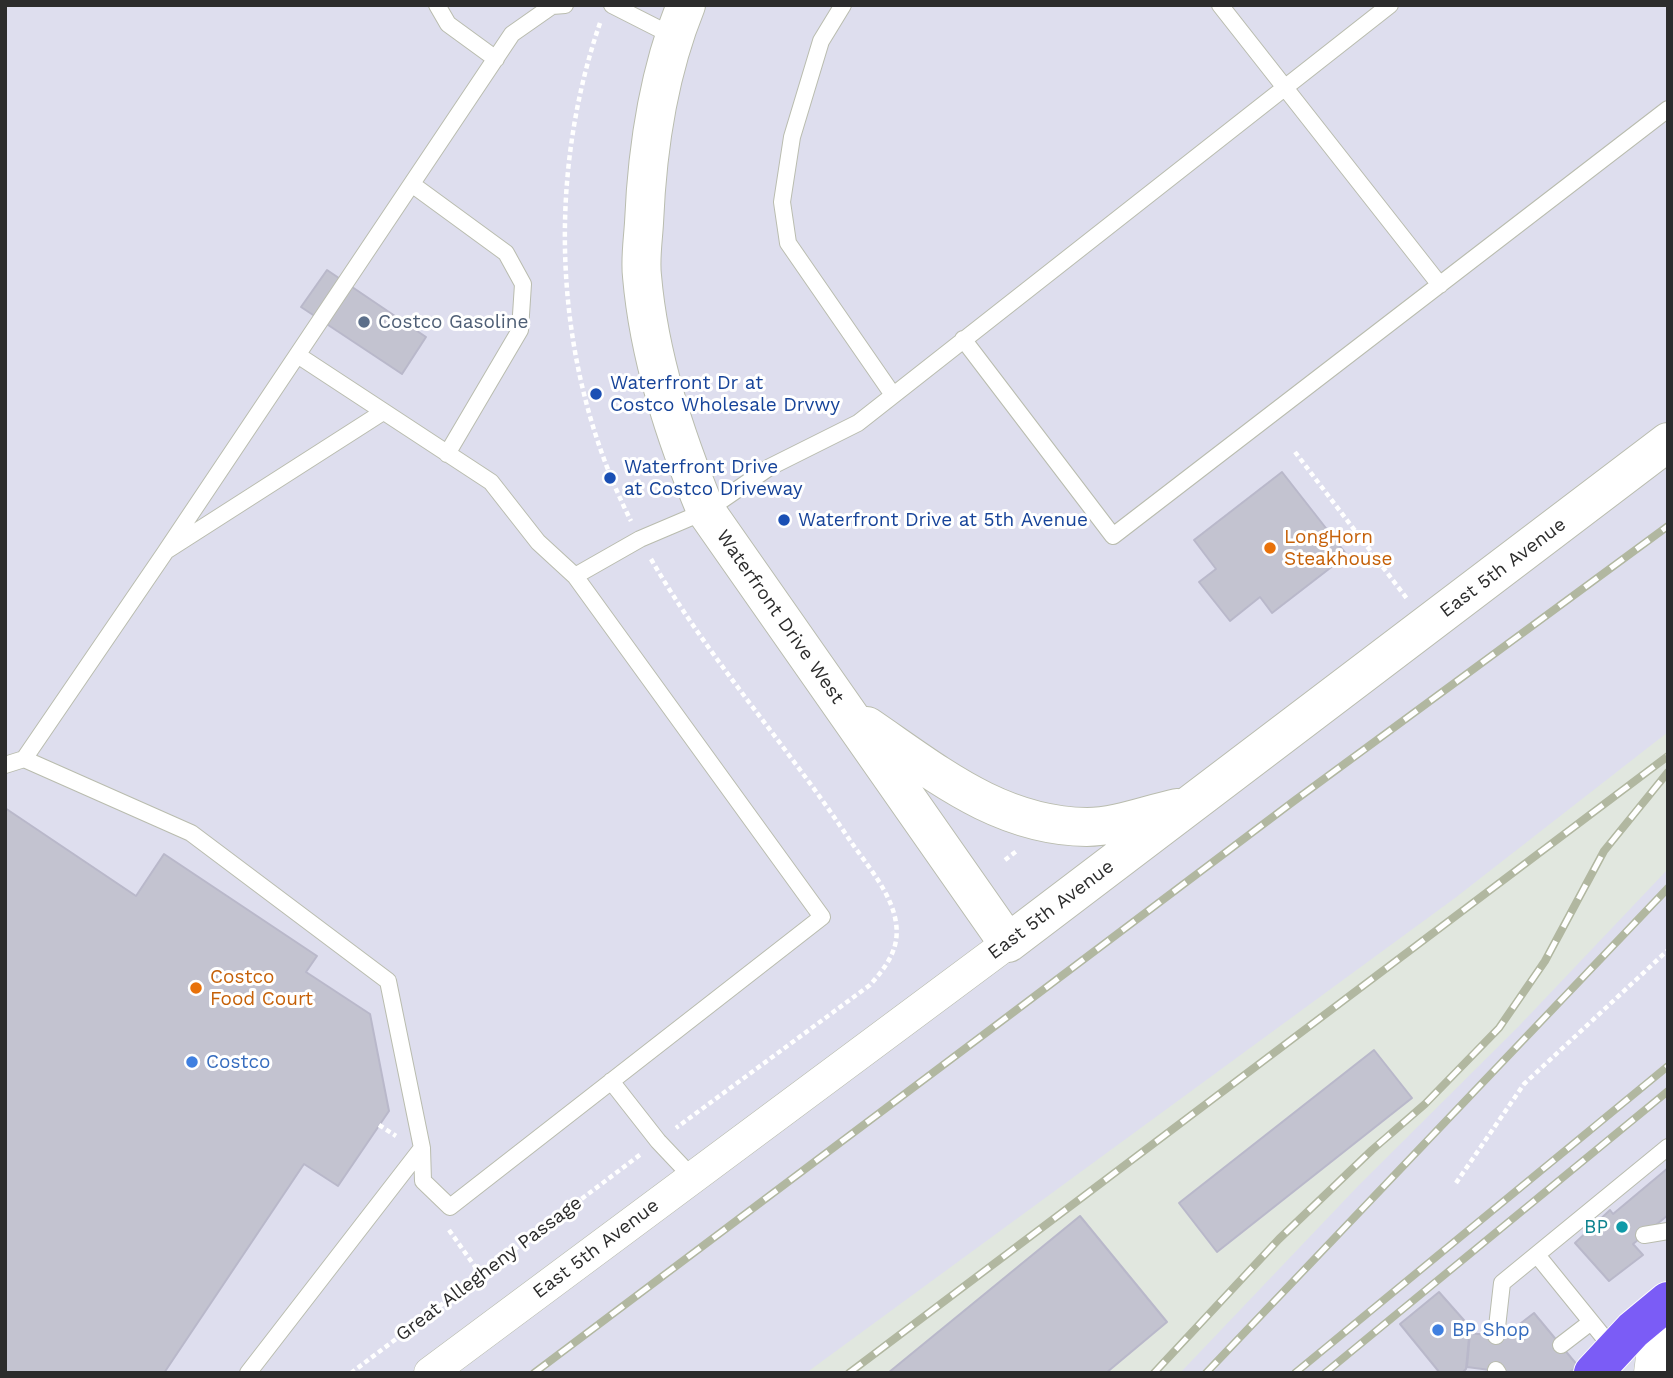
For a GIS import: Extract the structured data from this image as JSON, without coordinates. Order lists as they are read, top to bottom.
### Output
{
  "streets": {
    "street": ["East 5th Avenue", "Waterfront Drive West"],
    "path": ["Great Allegheny Passage"]
  },
  "crossings": [
    ["East 5th Avenue", "Waterfront Drive West"]
  ],
  "places": [
    "Costco Gasoline",
    "Waterfront Dr at Costco Wholesale Drvwy",
    "Waterfront Drive at Costco Driveway",
    "Waterfront Drive at 5th Avenue",
    "LongHorn Steakhouse",
    "Costco Food Court",
    "Costco",
    "BP",
    "BP Shop"
  ]
}
